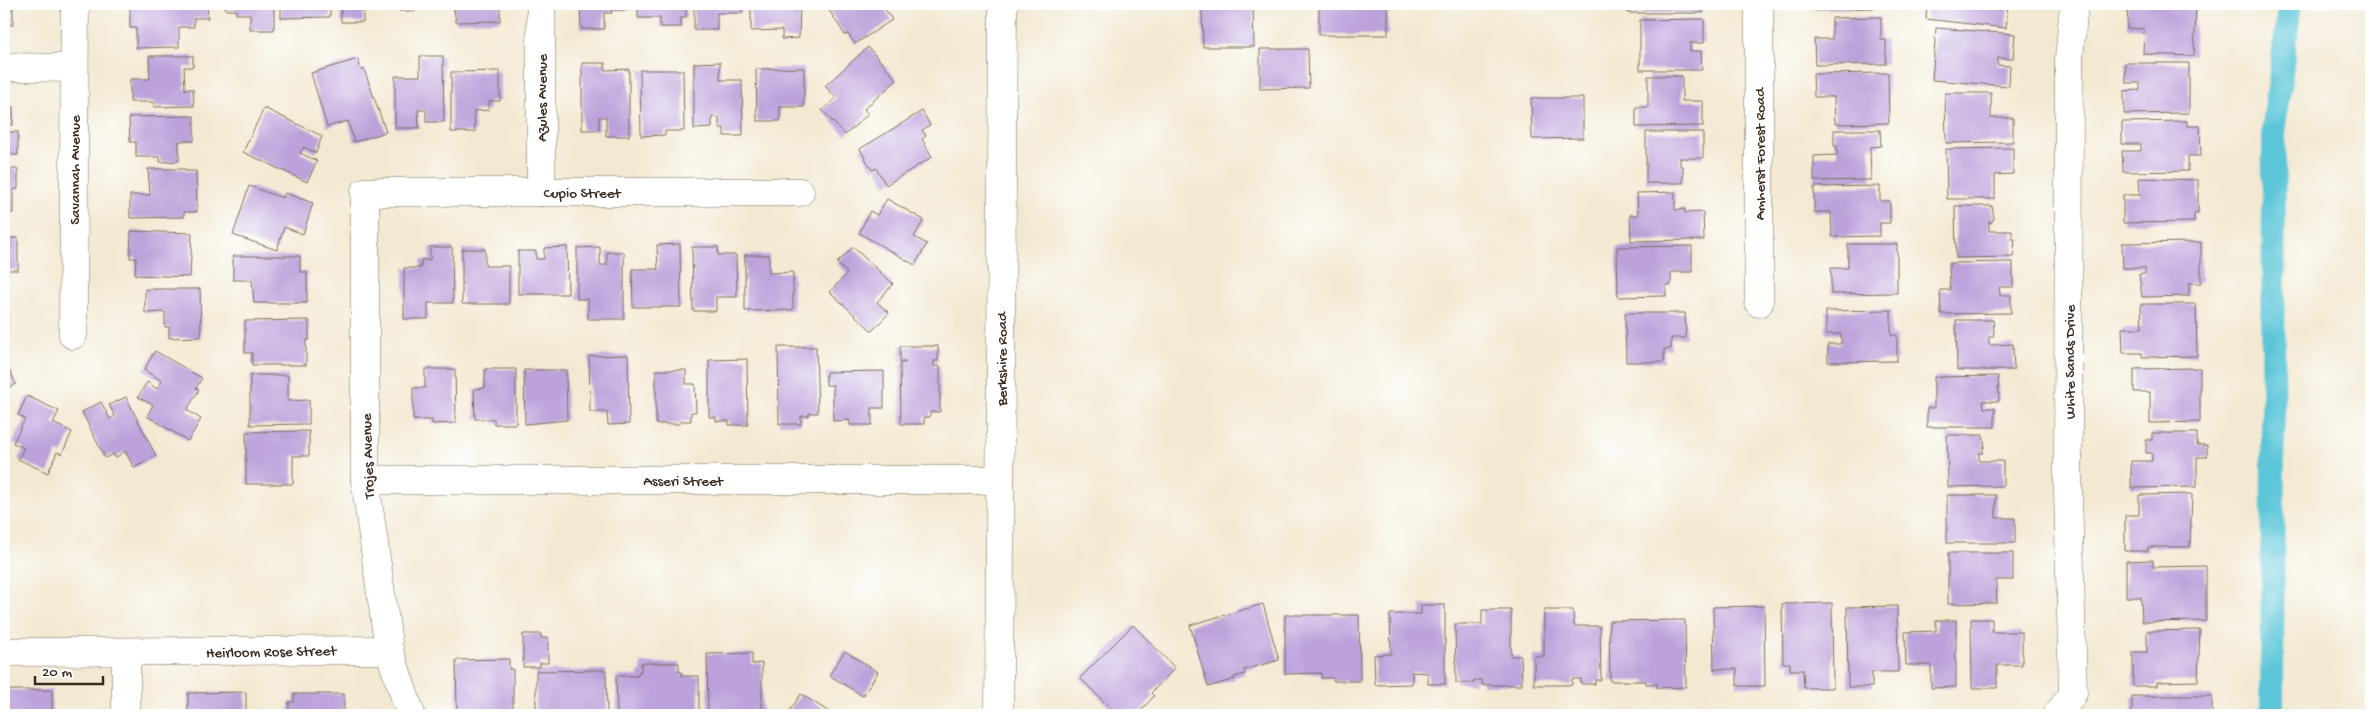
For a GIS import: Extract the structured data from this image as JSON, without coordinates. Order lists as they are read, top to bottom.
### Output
{
  "streets": {
    "street": [
      "Azules Avenue",
      "Amherst Forest Road",
      "Savannah Avenue",
      "Cupio Street",
      "Berkshire Road",
      "White Sands Drive",
      "Trojes Avenue",
      "Asseri Street",
      "Heirloom Rose Street"
    ]
  },
  "crossings": [
    ["Azules Avenue", "Cupio Street"],
    ["Cupio Street", "Trojes Avenue"],
    ["Berkshire Road", "Asseri Street"],
    ["Trojes Avenue", "Asseri Street"],
    ["Trojes Avenue", "Heirloom Rose Street"]
  ],
  "scale_bar": "20 m"
}
